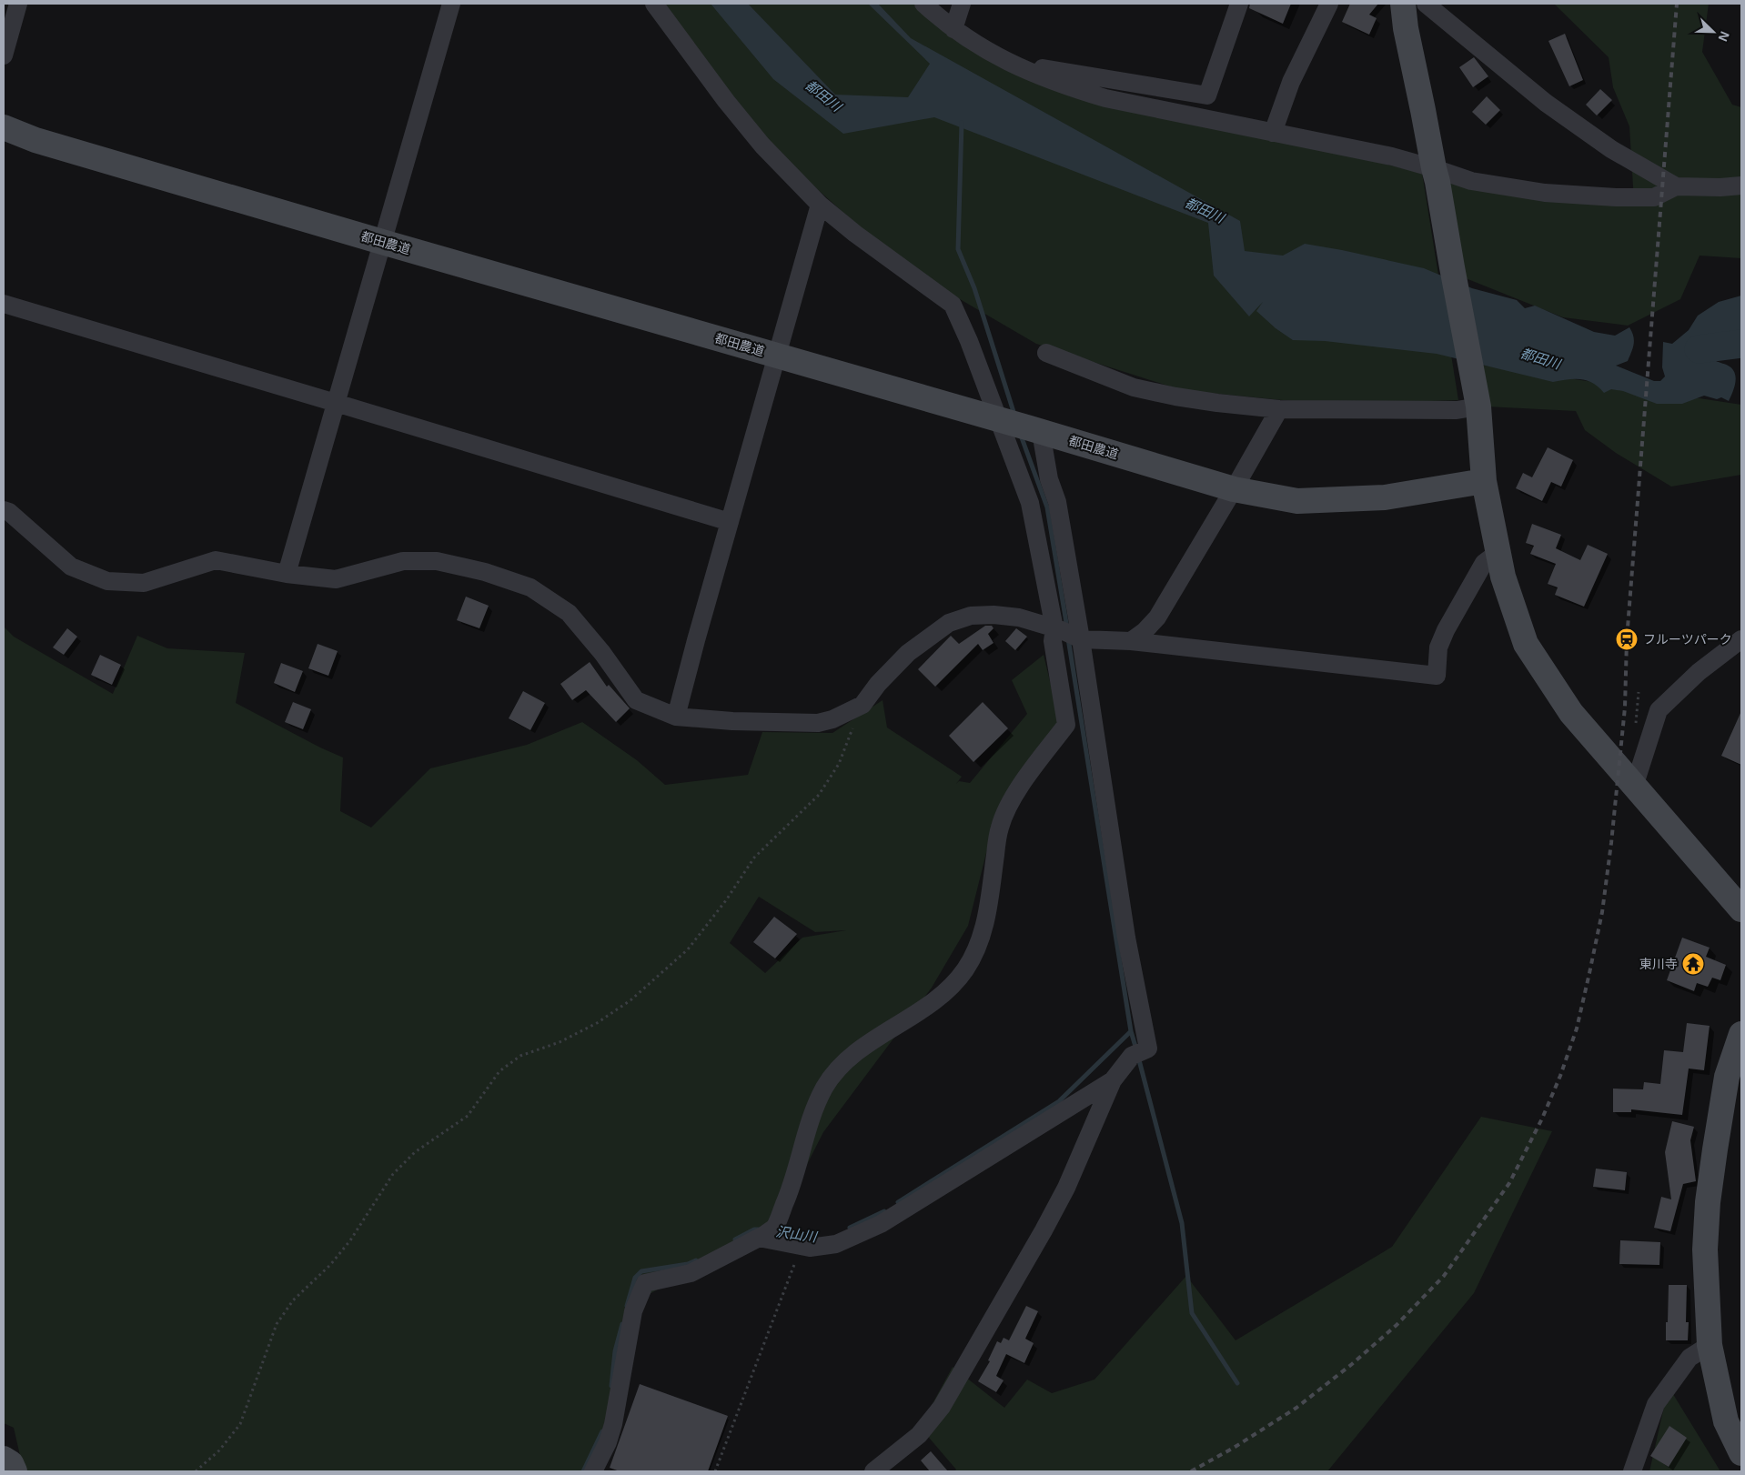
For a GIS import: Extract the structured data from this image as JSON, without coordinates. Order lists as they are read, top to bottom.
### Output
{
  "streets": {
    "street": ["都田農道"]
  },
  "water": ["都田川", "沢山川"],
  "places": {
    "station": ["フルーツパーク"],
    "temple": ["東川寺"]
  },
  "north": "bottom right"
}
